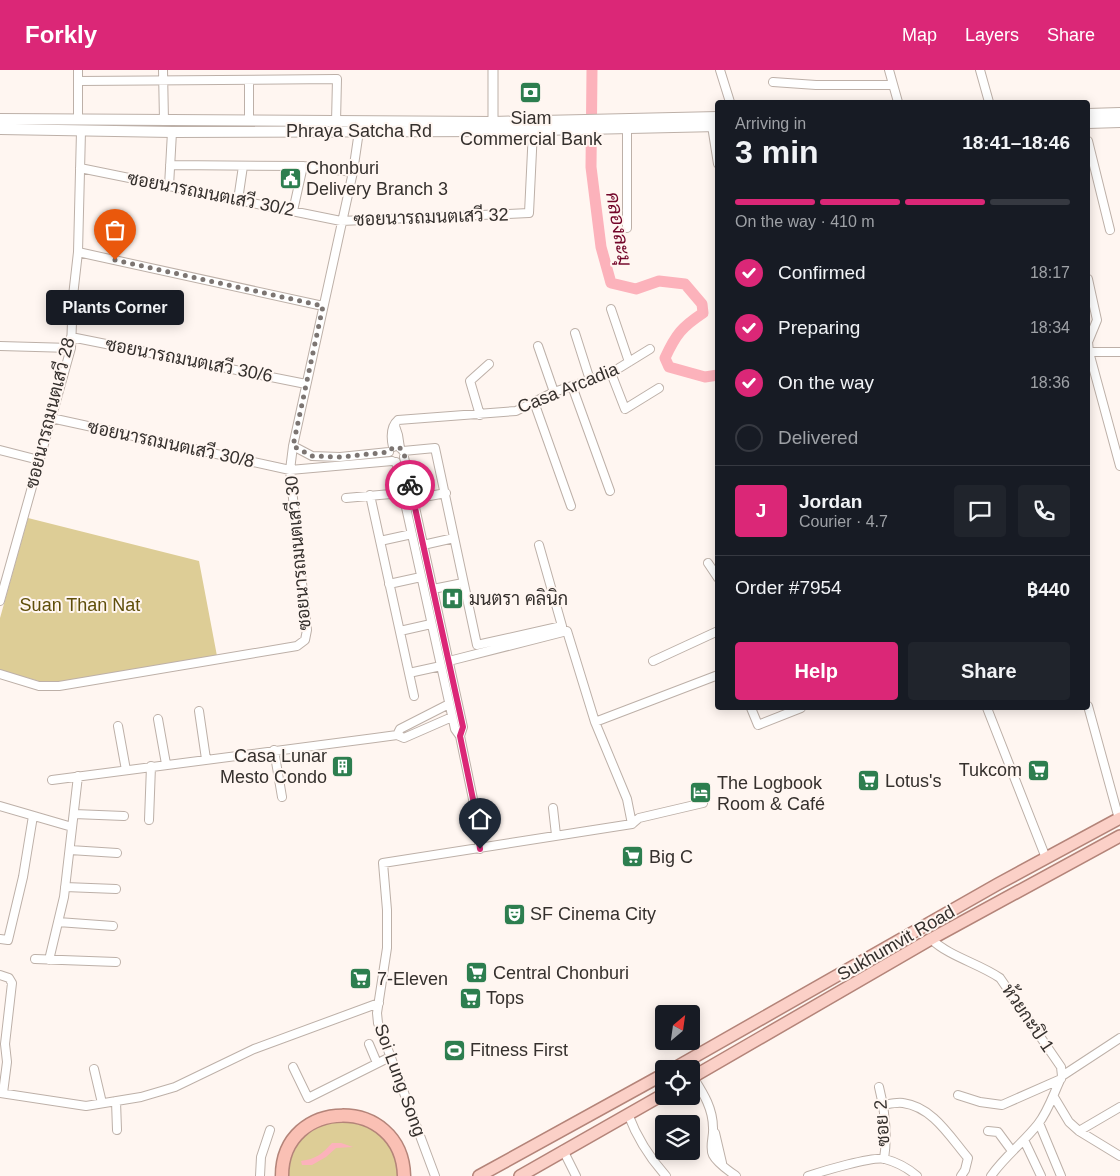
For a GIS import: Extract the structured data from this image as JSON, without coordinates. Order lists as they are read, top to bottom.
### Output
{
  "streets": {
    "main road": ["Phraya Satcha Rd", "Sukhumvit Road"],
    "street": [
      "ซอยนารถมนตเสวี 30/2",
      "ซอยนารถมนตเสวี 32",
      "ซอยนารถมนตเสวี 30/6",
      "Casa Arcadia",
      "ซอยนารถมนตเสวี 28",
      "ซอยนารถมนตเสวี 30/8",
      "ซอยนารถมนตเสวี 30",
      "ห้วยกะปิ 1",
      "Soi Lung Song",
      "ซอย 2"
    ]
  },
  "crossings": [
    ["Phraya Satcha Rd", "ซอยนารถมนตเสวี 32"],
    ["Phraya Satcha Rd", "ซอยนารถมนตเสวี 28"],
    ["Phraya Satcha Rd", "ซอยนารถมนตเสวี 30"],
    ["ซอยนารถมนตเสวี 30/2", "ซอยนารถมนตเสวี 32"],
    ["ซอยนารถมนตเสวี 30/2", "ซอยนารถมนตเสวี 28"],
    ["ซอยนารถมนตเสวี 30/2", "ซอยนารถมนตเสวี 30"],
    ["ซอยนารถมนตเสวี 32", "ซอยนารถมนตเสวี 30"],
    ["ซอยนารถมนตเสวี 30/6", "ซอยนารถมนตเสวี 28"],
    ["ซอยนารถมนตเสวี 30/6", "ซอยนารถมนตเสวี 30"],
    ["ซอยนารถมนตเสวี 28", "ซอยนารถมนตเสวี 30/8"],
    ["ซอยนารถมนตเสวี 30/8", "ซอยนารถมนตเสวี 30"],
    ["Sukhumvit Road", "ห้วยกะปิ 1"]
  ],
  "water": ["คลองละมุ"],
  "parks": ["Suan Than Nat"],
  "places": {
    "bank": ["Siam Commercial Bank"],
    "public building": ["Chonburi Delivery Branch 3"],
    "other": ["Plants Corner"],
    "hospital": ["มนตรา คลินิก"],
    "building": ["Casa Lunar Mesto Condo"],
    "supermarket": [
      "Tukcom",
      "Lotus's",
      "Big C",
      "Central Chonburi",
      "7-Eleven",
      "Tops"
    ],
    "hotel": ["The Logbook Room & Café"],
    "theatre": ["SF Cinema City"],
    "sports": ["Fitness First"]
  },
  "north": "top right",
  "page": {
    "header": "Forkly",
    "nav": ["Map", "Layers", "Share"],
    "heading": ["3 min", "Arriving in", "18:41–18:46"],
    "panel": [
      "Jordan",
      "Courier · 4.7",
      "Order #7954",
      "฿440"
    ],
    "bar": "On the way · 410 m",
    "list": [
      ["Confirmed", "18:17"],
      ["Preparing", "18:34"],
      ["On the way", "18:36"],
      "Delivered"
    ],
    "bubble": "Plants Corner",
    "round": "J",
    "buttons": ["Help", "Share"]
  }
}
